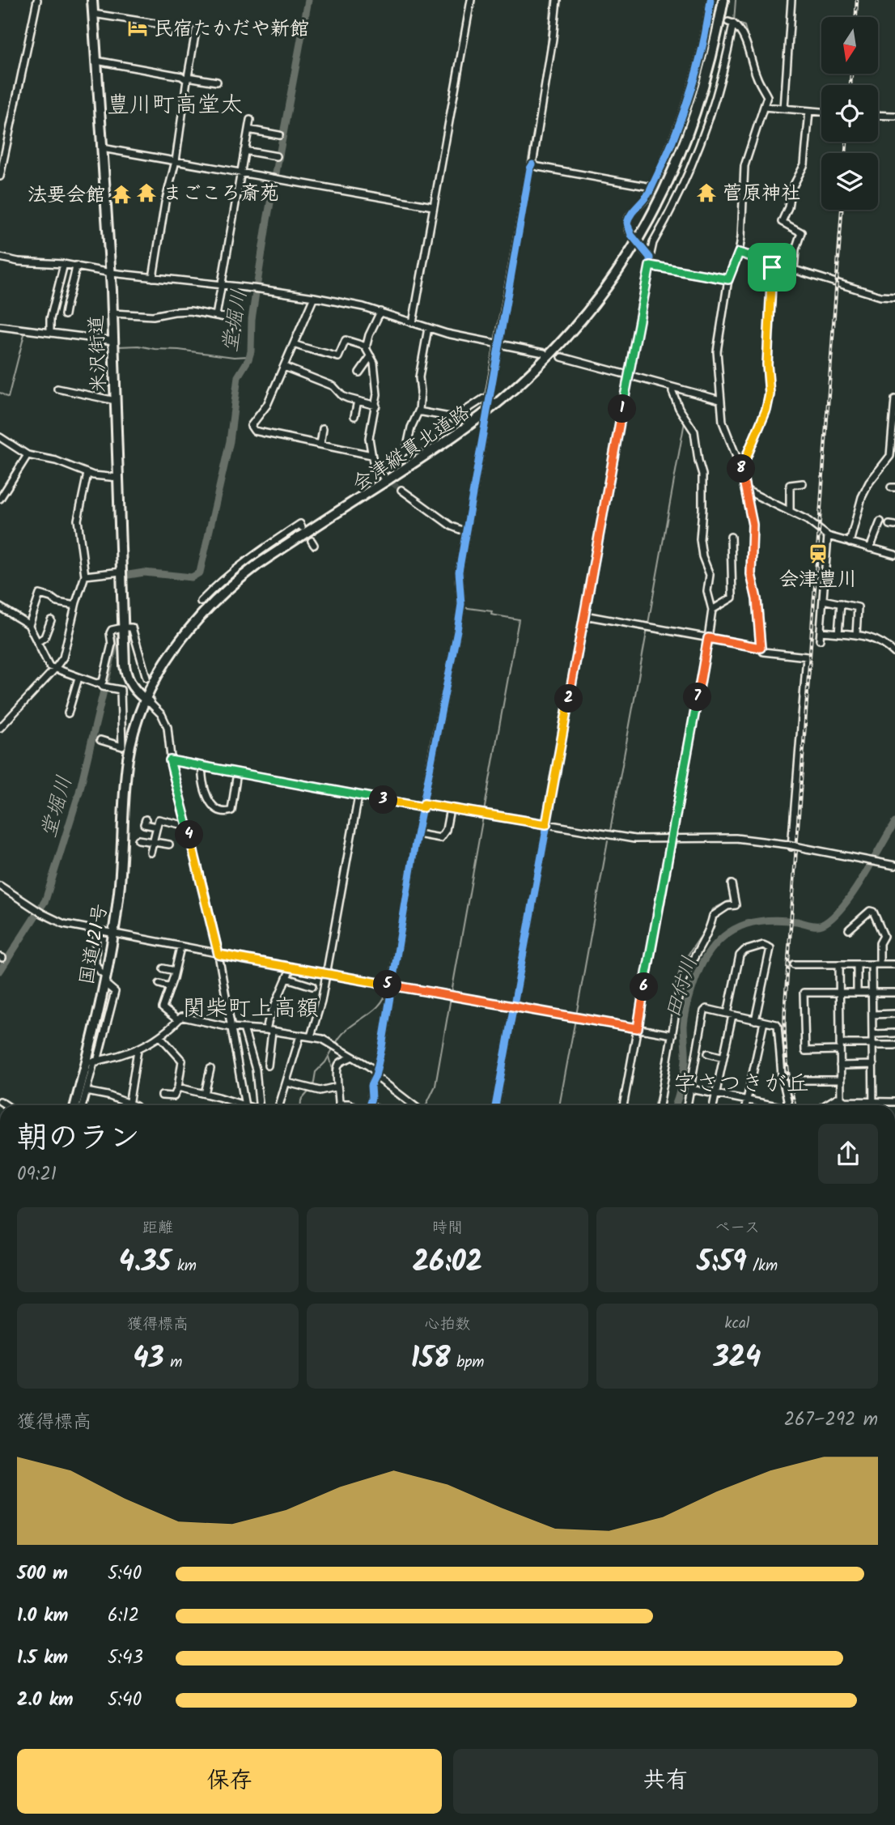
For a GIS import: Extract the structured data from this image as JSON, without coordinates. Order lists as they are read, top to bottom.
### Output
{
  "streets": {
    "highway": ["米沢街道", "会津縦貫北道路", "国道121号"]
  },
  "crossings": [
    ["米沢街道", "会津縦貫北道路"],
    ["米沢街道", "国道121号"],
    ["会津縦貫北道路", "国道121号"]
  ],
  "districts": ["豊川町高堂太", "関柴町上高額", "字さつきが丘"],
  "water": ["堂堀川", "田付川"],
  "places": {
    "hotel": ["民宿たかだや新館"],
    "temple": ["まごころ斎苑", "菅原神社", "法要会館"],
    "station": ["会津豊川"]
  },
  "north": "bottom",
  "page": {
    "pins": [
      "1",
      "8",
      "7",
      "2",
      "3",
      "4",
      "5",
      "6"
    ],
    "heading": ["朝のラン", "09:21"],
    "stats": [
      ["距離", "4.35 km"],
      ["時間", "26:02"],
      ["ペース", "5:59 /km"],
      ["獲得標高", "43 m"],
      ["心拍数", "158 bpm"],
      ["kcal", "324"]
    ],
    "chart": ["獲得標高", "267–292 m"],
    "list": [
      {
        "name": "500 m",
        "note": "5:40"
      },
      {
        "name": "1.0 km",
        "note": "6:12"
      },
      {
        "name": "1.5 km",
        "note": "5:43"
      },
      {
        "name": "2.0 km",
        "note": "5:40"
      }
    ],
    "buttons": ["保存", "共有"]
  }
}
